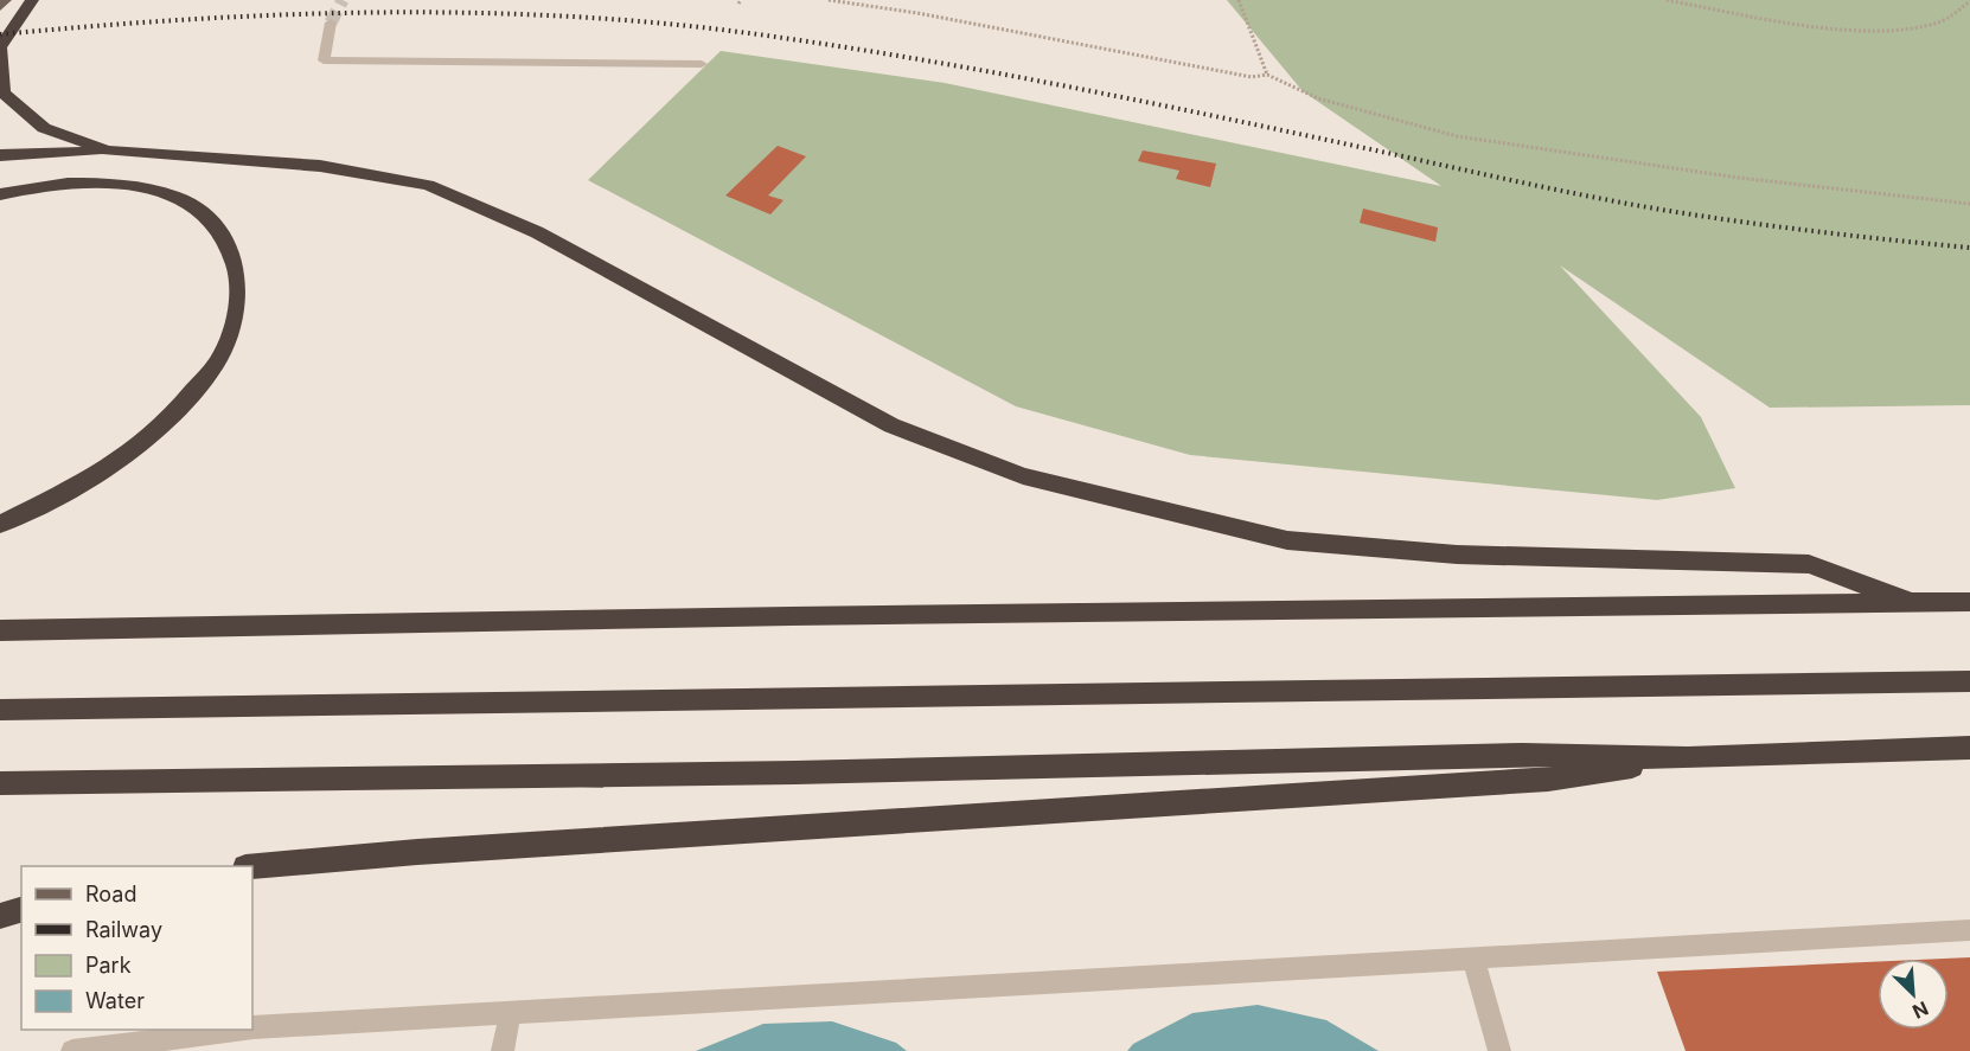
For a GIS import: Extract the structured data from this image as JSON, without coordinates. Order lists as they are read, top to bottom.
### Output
{
  "legend": [
    "Road",
    "Railway",
    "Park",
    "Water"
  ],
  "north": "bottom right"
}
